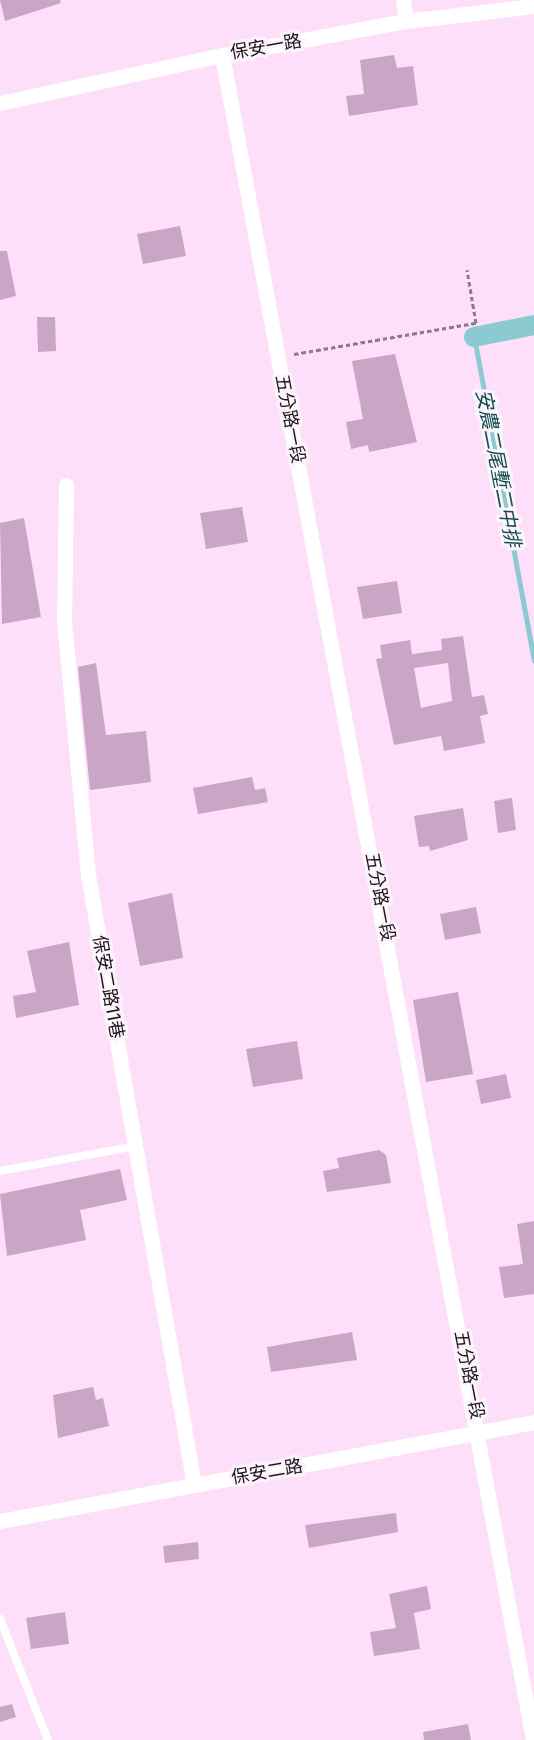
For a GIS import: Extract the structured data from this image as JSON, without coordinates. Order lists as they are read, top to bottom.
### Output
{
  "streets": {
    "street": [
      "保安一路",
      "五分路一段",
      "保安二路11巷",
      "保安二路"
    ]
  },
  "crossings": [
    ["保安一路", "五分路一段"],
    ["五分路一段", "保安二路"],
    ["保安二路11巷", "保安二路"]
  ],
  "water": ["安農二尾塹二中排"]
}
